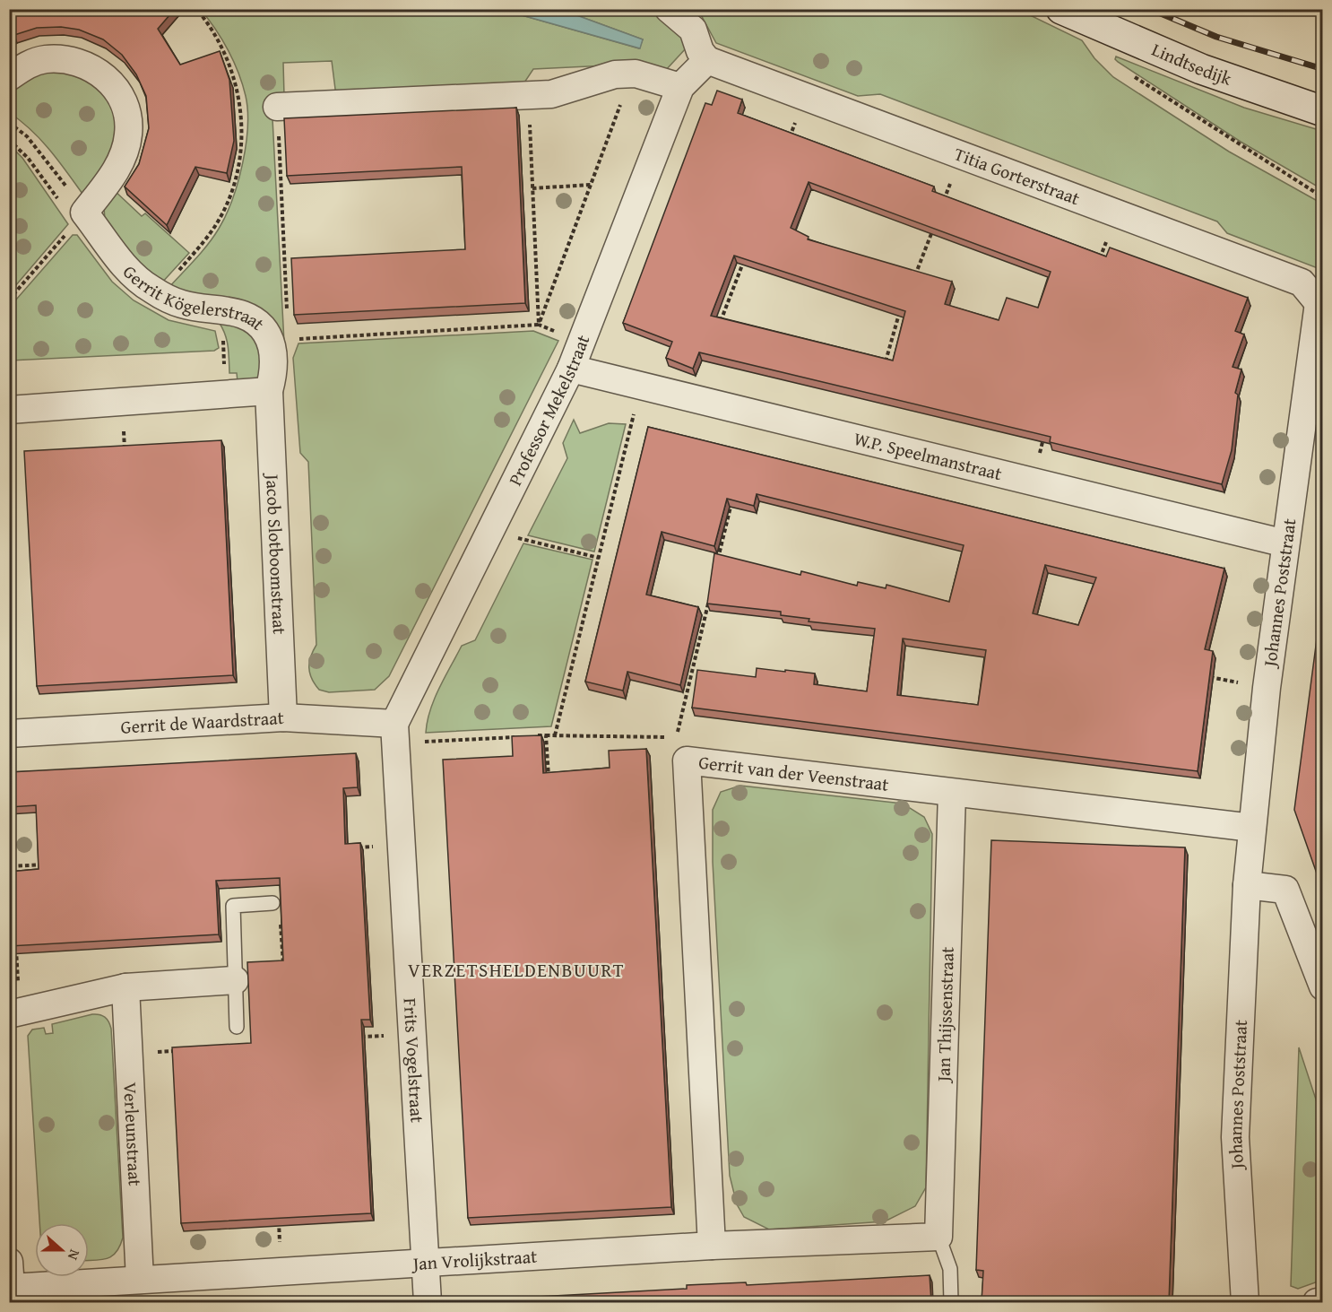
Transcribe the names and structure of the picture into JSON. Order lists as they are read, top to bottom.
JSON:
{
  "streets": {
    "main road": ["Lindtsedijk"],
    "street": [
      "Titia Gorterstraat",
      "Gerrit Kögelerstraat",
      "Professor Mekelstraat",
      "W.P. Speelmanstraat",
      "Jacob Slotboomstraat",
      "Johannes Poststraat",
      "Gerrit de Waardstraat",
      "Gerrit van der Veenstraat",
      "Jan Thijssenstraat",
      "Frits Vogelstraat",
      "Verleunstraat",
      "Jan Vrolijkstraat"
    ]
  },
  "crossings": [
    ["Titia Gorterstraat", "Professor Mekelstraat"],
    ["Titia Gorterstraat", "Johannes Poststraat"],
    ["Gerrit Kögelerstraat", "Jacob Slotboomstraat"],
    ["Professor Mekelstraat", "W.P. Speelmanstraat"],
    ["Professor Mekelstraat", "Gerrit de Waardstraat"],
    ["Professor Mekelstraat", "Frits Vogelstraat"],
    ["W.P. Speelmanstraat", "Johannes Poststraat"],
    ["Jacob Slotboomstraat", "Gerrit de Waardstraat"],
    ["Johannes Poststraat", "Gerrit van der Veenstraat"],
    ["Gerrit de Waardstraat", "Frits Vogelstraat"],
    ["Gerrit van der Veenstraat", "Jan Thijssenstraat"],
    ["Gerrit van der Veenstraat", "Jan Vrolijkstraat"],
    ["Jan Thijssenstraat", "Jan Vrolijkstraat"],
    ["Frits Vogelstraat", "Jan Vrolijkstraat"],
    ["Verleunstraat", "Jan Vrolijkstraat"]
  ],
  "districts": ["VERZETSHELDENBUURT"],
  "north": "right"
}
